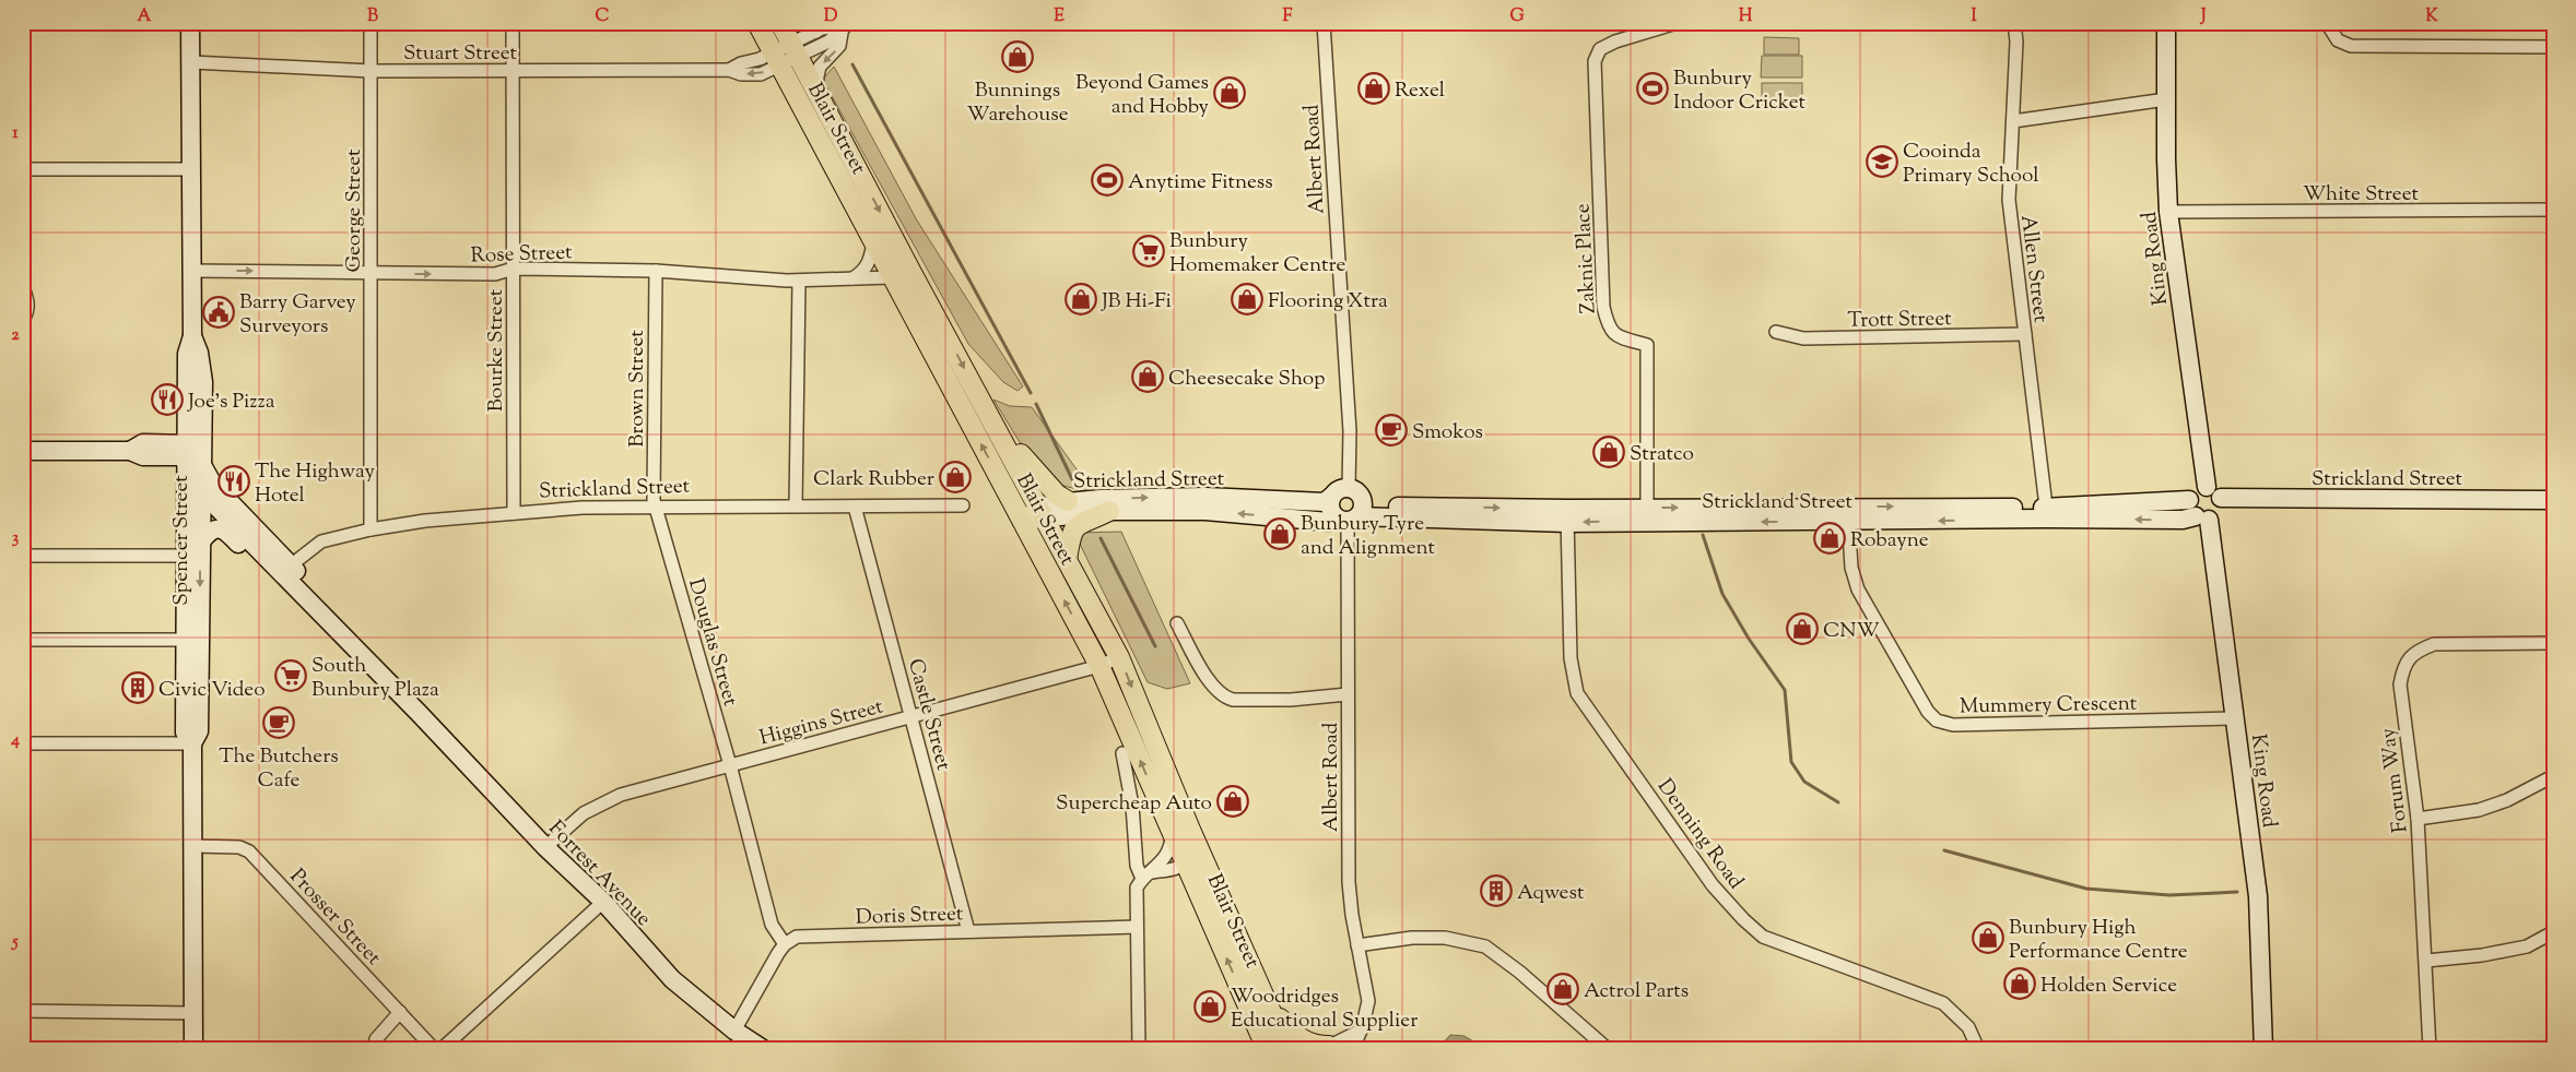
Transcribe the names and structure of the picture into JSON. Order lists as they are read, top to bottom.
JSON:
{
  "streets": {
    "main road": ["Blair Street"],
    "street": [
      "Stuart Street",
      "Albert Road",
      "White Street",
      "George Street",
      "Rose Street",
      "Zaknic Place",
      "King Road",
      "Allen Street",
      "Trott Street",
      "Bourke Street",
      "Brown Street",
      "Strickland Street",
      "Spencer Street",
      "Douglas Street",
      "Mummery Crescent",
      "Castle Street",
      "Higgins Street",
      "Forum Way",
      "Denning Road",
      "Forrest Avenue",
      "Doris Street",
      "Prosser Street"
    ]
  },
  "crossings": [
    ["Stuart Street", "Blair Street"],
    ["Stuart Street", "George Street"],
    ["Stuart Street", "Bourke Street"],
    ["Stuart Street", "Spencer Street"],
    ["Blair Street", "Rose Street"],
    ["Blair Street", "Strickland Street"],
    ["Blair Street", "Higgins Street"],
    ["Albert Road", "Strickland Street"],
    ["White Street", "King Road"],
    ["George Street", "Rose Street"],
    ["George Street", "Strickland Street"],
    ["Rose Street", "Bourke Street"],
    ["Rose Street", "Brown Street"],
    ["Rose Street", "Spencer Street"],
    ["Zaknic Place", "Strickland Street"],
    ["King Road", "Strickland Street"],
    ["King Road", "Mummery Crescent"],
    ["Allen Street", "Trott Street"],
    ["Allen Street", "Strickland Street"],
    ["Bourke Street", "Strickland Street"],
    ["Brown Street", "Strickland Street"],
    ["Brown Street", "Douglas Street"],
    ["Strickland Street", "Douglas Street"],
    ["Strickland Street", "Mummery Crescent"],
    ["Strickland Street", "Castle Street"],
    ["Strickland Street", "Denning Road"],
    ["Strickland Street", "Forrest Avenue"],
    ["Spencer Street", "Forrest Avenue"],
    ["Spencer Street", "Prosser Street"],
    ["Douglas Street", "Higgins Street"],
    ["Douglas Street", "Doris Street"],
    ["Castle Street", "Higgins Street"],
    ["Castle Street", "Doris Street"],
    ["Higgins Street", "Forrest Avenue"]
  ],
  "one_way": ["Rose Street"],
  "places": {
    "shop": [
      "Bunnings Warehouse",
      "Rexel",
      "Beyond Games and Hobby",
      "JB Hi-Fi",
      "Flooring Xtra",
      "Cheesecake Shop",
      "Stratco",
      "Clark Rubber",
      "Bunbury Tyre and Alignment",
      "Robayne",
      "CNW",
      "Supercheap Auto",
      "Bunbury High Performance Centre",
      "Holden Service",
      "Actrol Parts",
      "Woodridges Educational Supplier"
    ],
    "sports": ["Bunbury Indoor Cricket", "Anytime Fitness"],
    "school or university": ["Cooinda Primary School"],
    "supermarket": ["Bunbury Homemaker Centre", "South Bunbury Plaza"],
    "public building": ["Barry Garvey Surveyors"],
    "restaurant": ["Joe's Pizza", "The Highway Hotel"],
    "cafe": ["Smokos", "The Butchers Cafe"],
    "building": ["Civic Video", "Aqwest"]
  },
  "grid": {
    "columns": [
      "A",
      "B",
      "C",
      "D",
      "E",
      "F",
      "G",
      "H",
      "I",
      "J",
      "K"
    ],
    "rows": [
      "1",
      "2",
      "3",
      "4",
      "5"
    ]
  }
}
